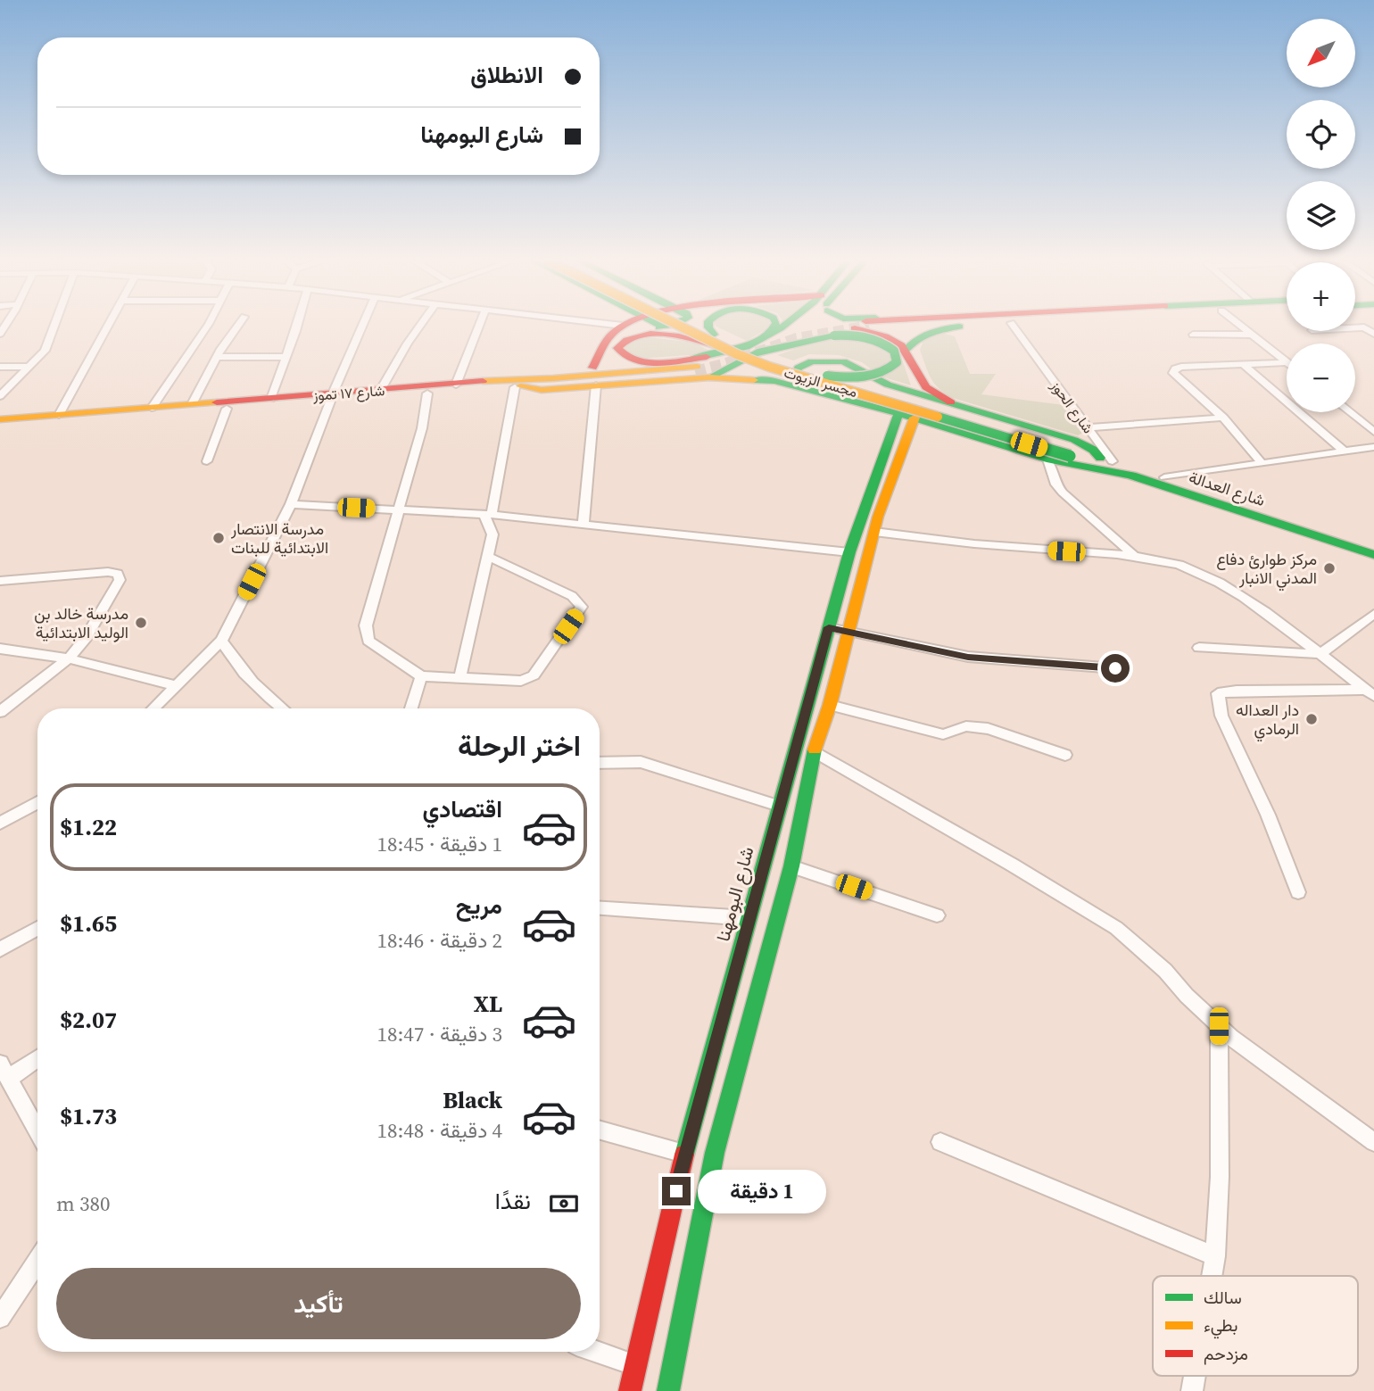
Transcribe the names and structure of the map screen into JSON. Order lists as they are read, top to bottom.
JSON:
{
  "streets": {
    "main road": [
      "مجسر الزيوت",
      "شارع ١٧ تموز",
      "شارع العدالة",
      "شارع البومهنا"
    ],
    "street": ["شارع الحوز"]
  },
  "crossings": [
    ["مجسر الزيوت", "شارع العدالة"],
    ["شارع الحوز", "شارع العدالة"]
  ],
  "places": [
    "مدرسة الانتصار الابتدائية للبنات",
    "مركز طوارئ دفاع المدني الانبار",
    "مدرسة خالد بن الوليد الابتدائية",
    "دار العداله الرمادي"
  ],
  "legend": ["سالك", "بطيء", "مزدحم"],
  "north": "bottom left",
  "page": {
    "map_buttons": ["+", "−"],
    "banner": ["الانطلاق", "شارع البومهنا"],
    "heading": "اختر الرحلة",
    "list": [
      {
        "name": "اقتصادي",
        "note": "1 دقيقة · 18:45",
        "value": "$1.22"
      },
      {
        "name": "مريح",
        "note": "2 دقيقة · 18:46",
        "value": "$1.65"
      },
      {
        "name": "XL",
        "note": "3 دقيقة · 18:47",
        "value": "$2.07"
      },
      {
        "name": "Black",
        "note": "4 دقيقة · 18:48",
        "value": "$1.73"
      }
    ],
    "pay": ["نقدًا", "380 m"],
    "bubble": "1 دقيقة",
    "buttons": "تأكيد"
  }
}
